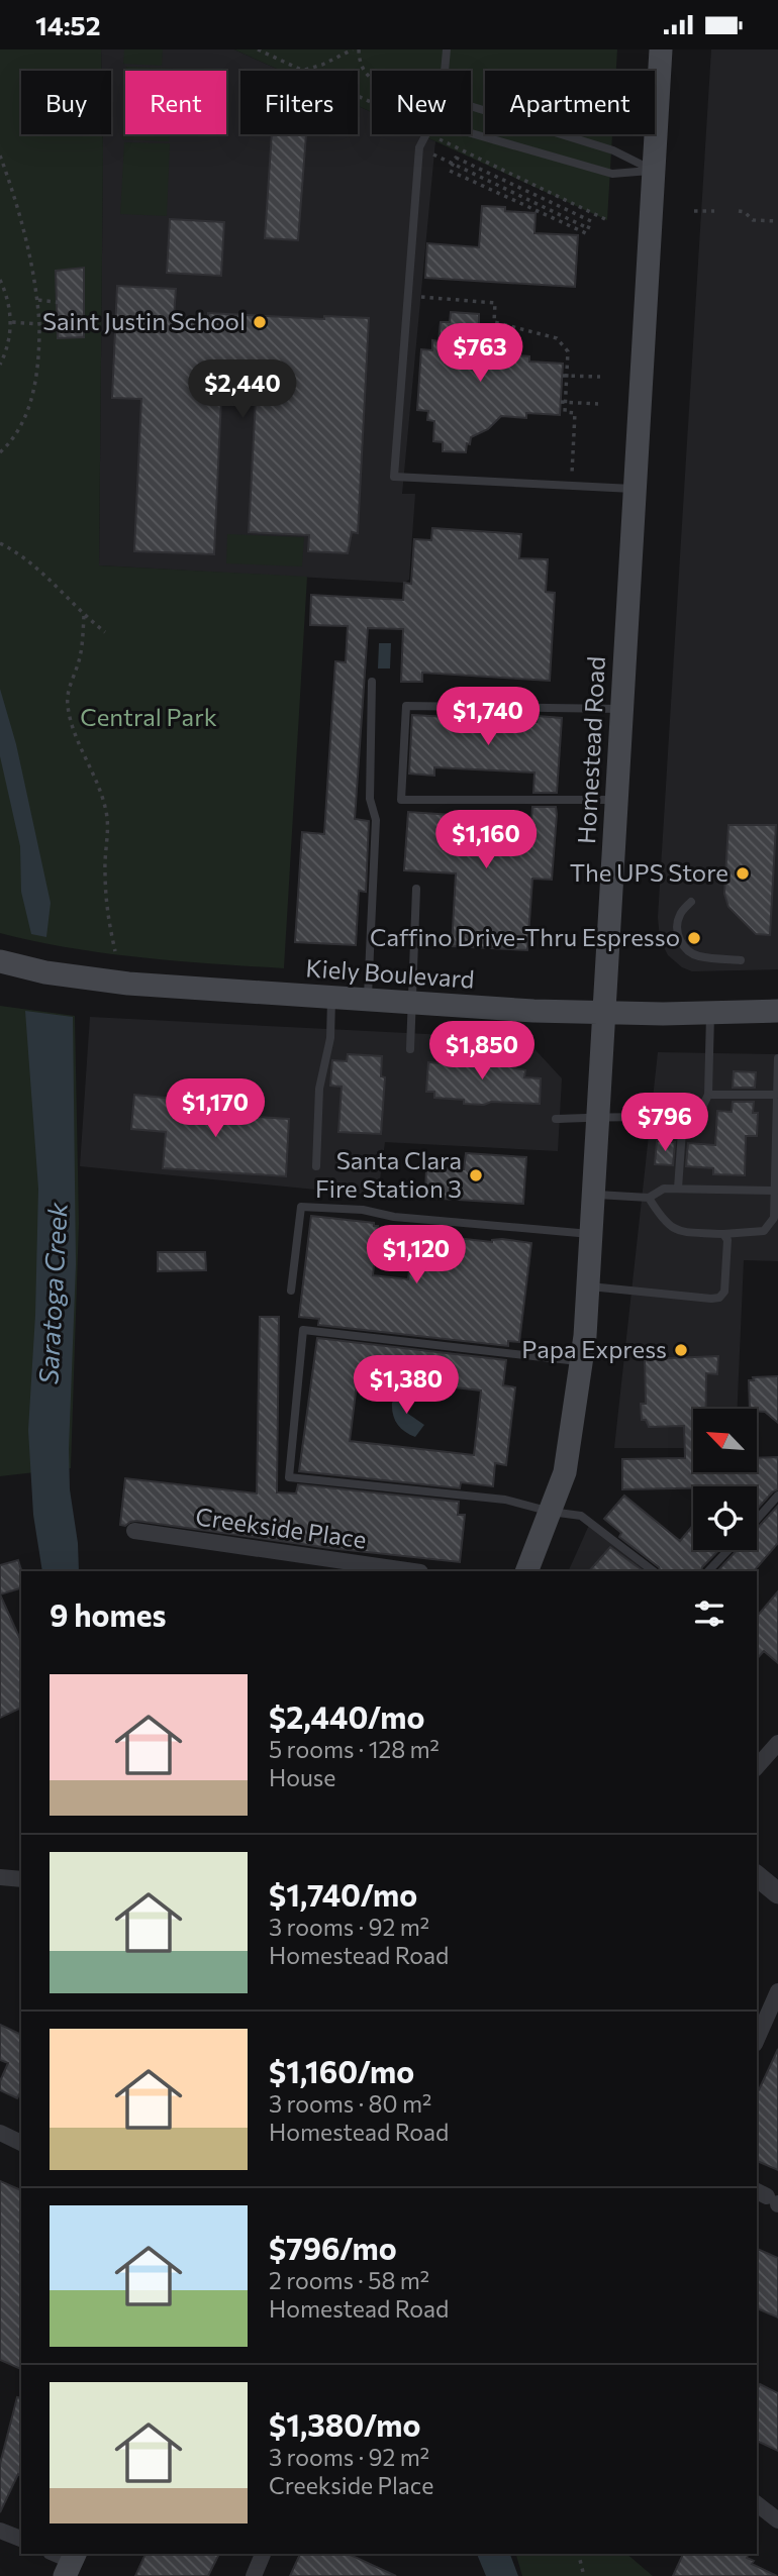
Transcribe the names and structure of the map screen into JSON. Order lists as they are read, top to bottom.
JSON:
{
  "streets": {
    "main road": ["Homestead Road", "Kiely Boulevard"],
    "street": ["Creekside Place"]
  },
  "crossings": [
    ["Homestead Road", "Kiely Boulevard"]
  ],
  "water": ["Saratoga Creek"],
  "parks": ["Central Park"],
  "places": [
    "Saint Justin School",
    "The UPS Store",
    "Caffino Drive-Thru Espresso",
    "Santa Clara Fire Station 3",
    "Papa Express"
  ],
  "north": "top left",
  "page": {
    "status": "14:52",
    "chip": [
      "Buy",
      "Rent",
      "Filters",
      "New",
      "Apartment"
    ],
    "price": [
      "$763",
      "$2,440",
      "$1,740",
      "$1,160",
      "$1,850",
      "$1,170",
      "$796",
      "$1,120",
      "$1,380"
    ],
    "heading": "9 homes",
    "list": [
      {
        "name": "$2,440/mo",
        "note": "5 rooms · 128 m² · House"
      },
      {
        "name": "$1,740/mo",
        "note": "3 rooms · 92 m² · Homestead Road"
      },
      {
        "name": "$1,160/mo",
        "note": "3 rooms · 80 m² · Homestead Road"
      },
      {
        "name": "$796/mo",
        "note": "2 rooms · 58 m² · Homestead Road"
      },
      {
        "name": "$1,380/mo",
        "note": "3 rooms · 92 m² · Creekside Place"
      }
    ]
  }
}
